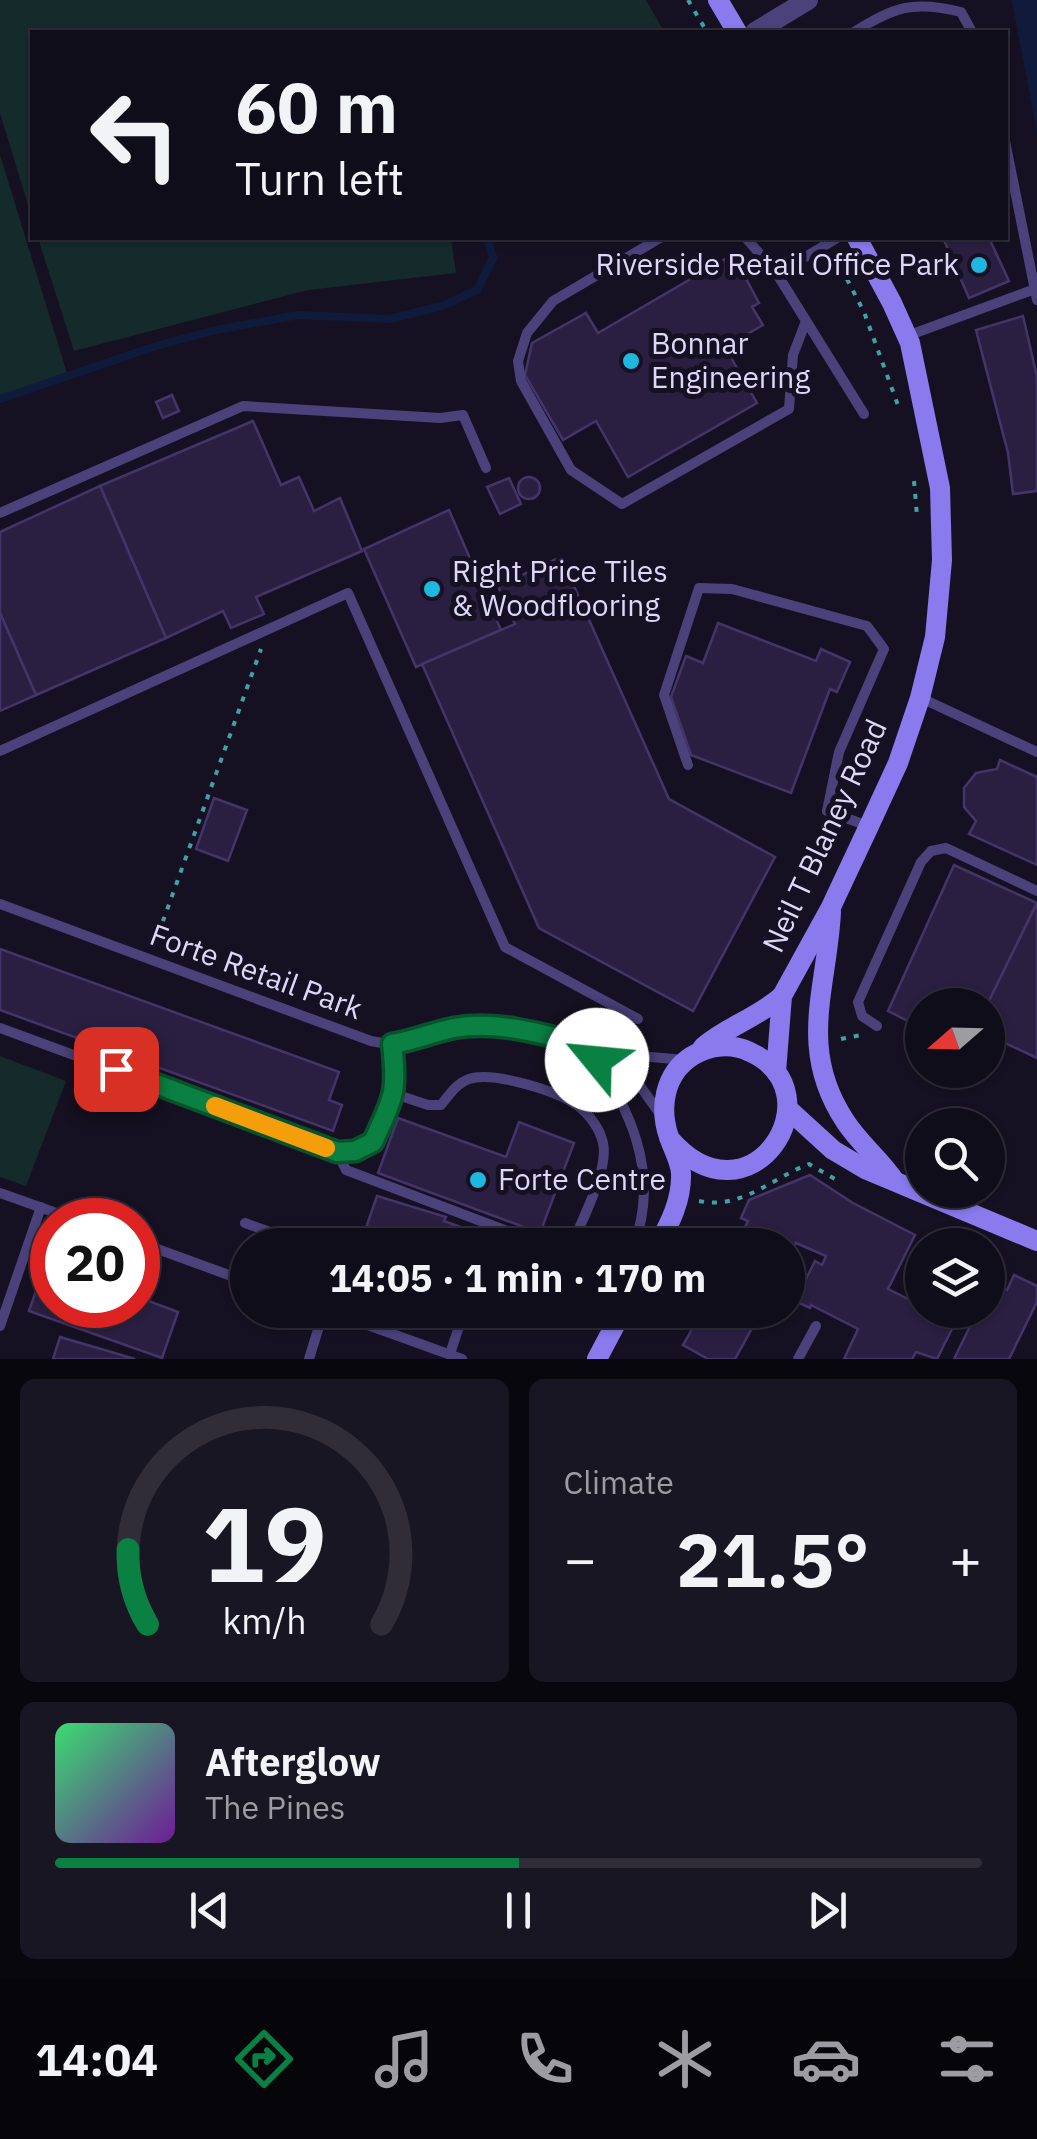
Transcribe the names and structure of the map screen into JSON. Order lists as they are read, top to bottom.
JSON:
{
  "streets": {
    "main road": ["Neil T Blaney Road"],
    "lane": ["Forte Retail Park"]
  },
  "crossings": [
    ["Neil T Blaney Road", "Forte Retail Park"]
  ],
  "places": [
    "Riverside Retail Office Park",
    "Bonnar Engineering",
    "Right Price Tiles & Woodflooring",
    "Forte Centre"
  ],
  "north": "left",
  "page": {
    "turn": ["60 m", "Turn left"],
    "limit": "20",
    "trip": "14:05 · 1 min · 170 m",
    "tile": "Climate",
    "heat": ["−", "21.5°", "+"],
    "song": ["Afterglow", "The Pines"],
    "tabs": "14:04",
    "gauge": ["19", "km/h"]
  }
}
